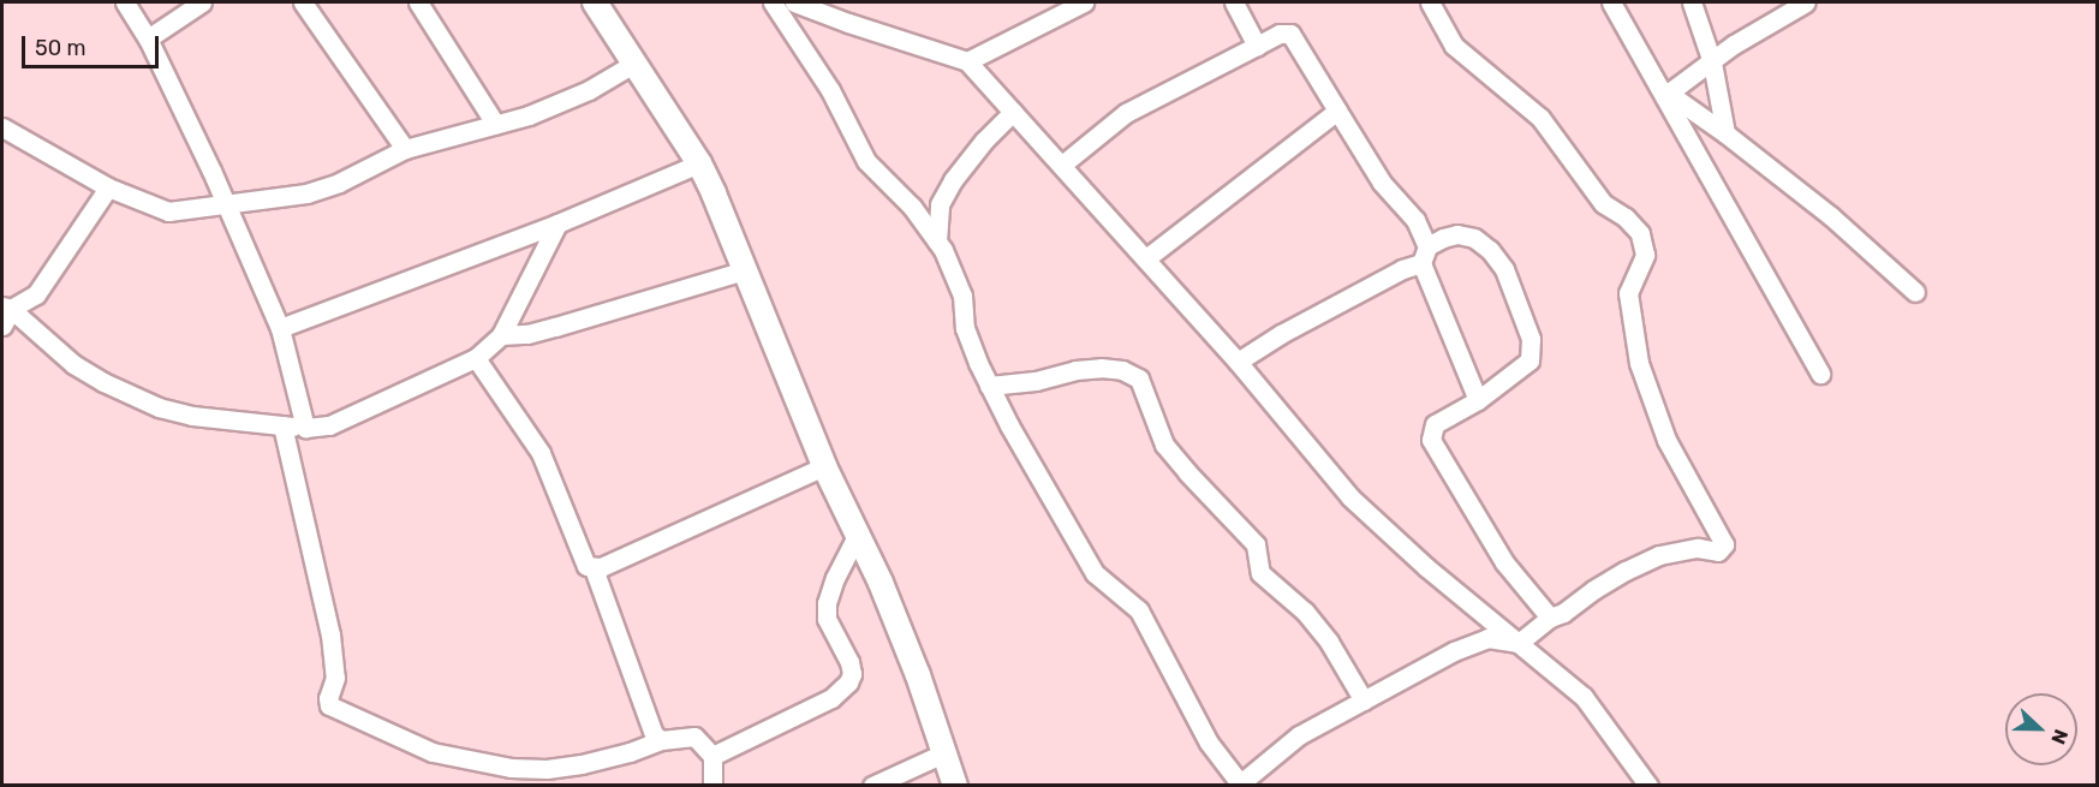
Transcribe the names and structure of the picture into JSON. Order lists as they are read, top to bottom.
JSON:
{
  "scale_bar": "50 m",
  "north": "right"
}
